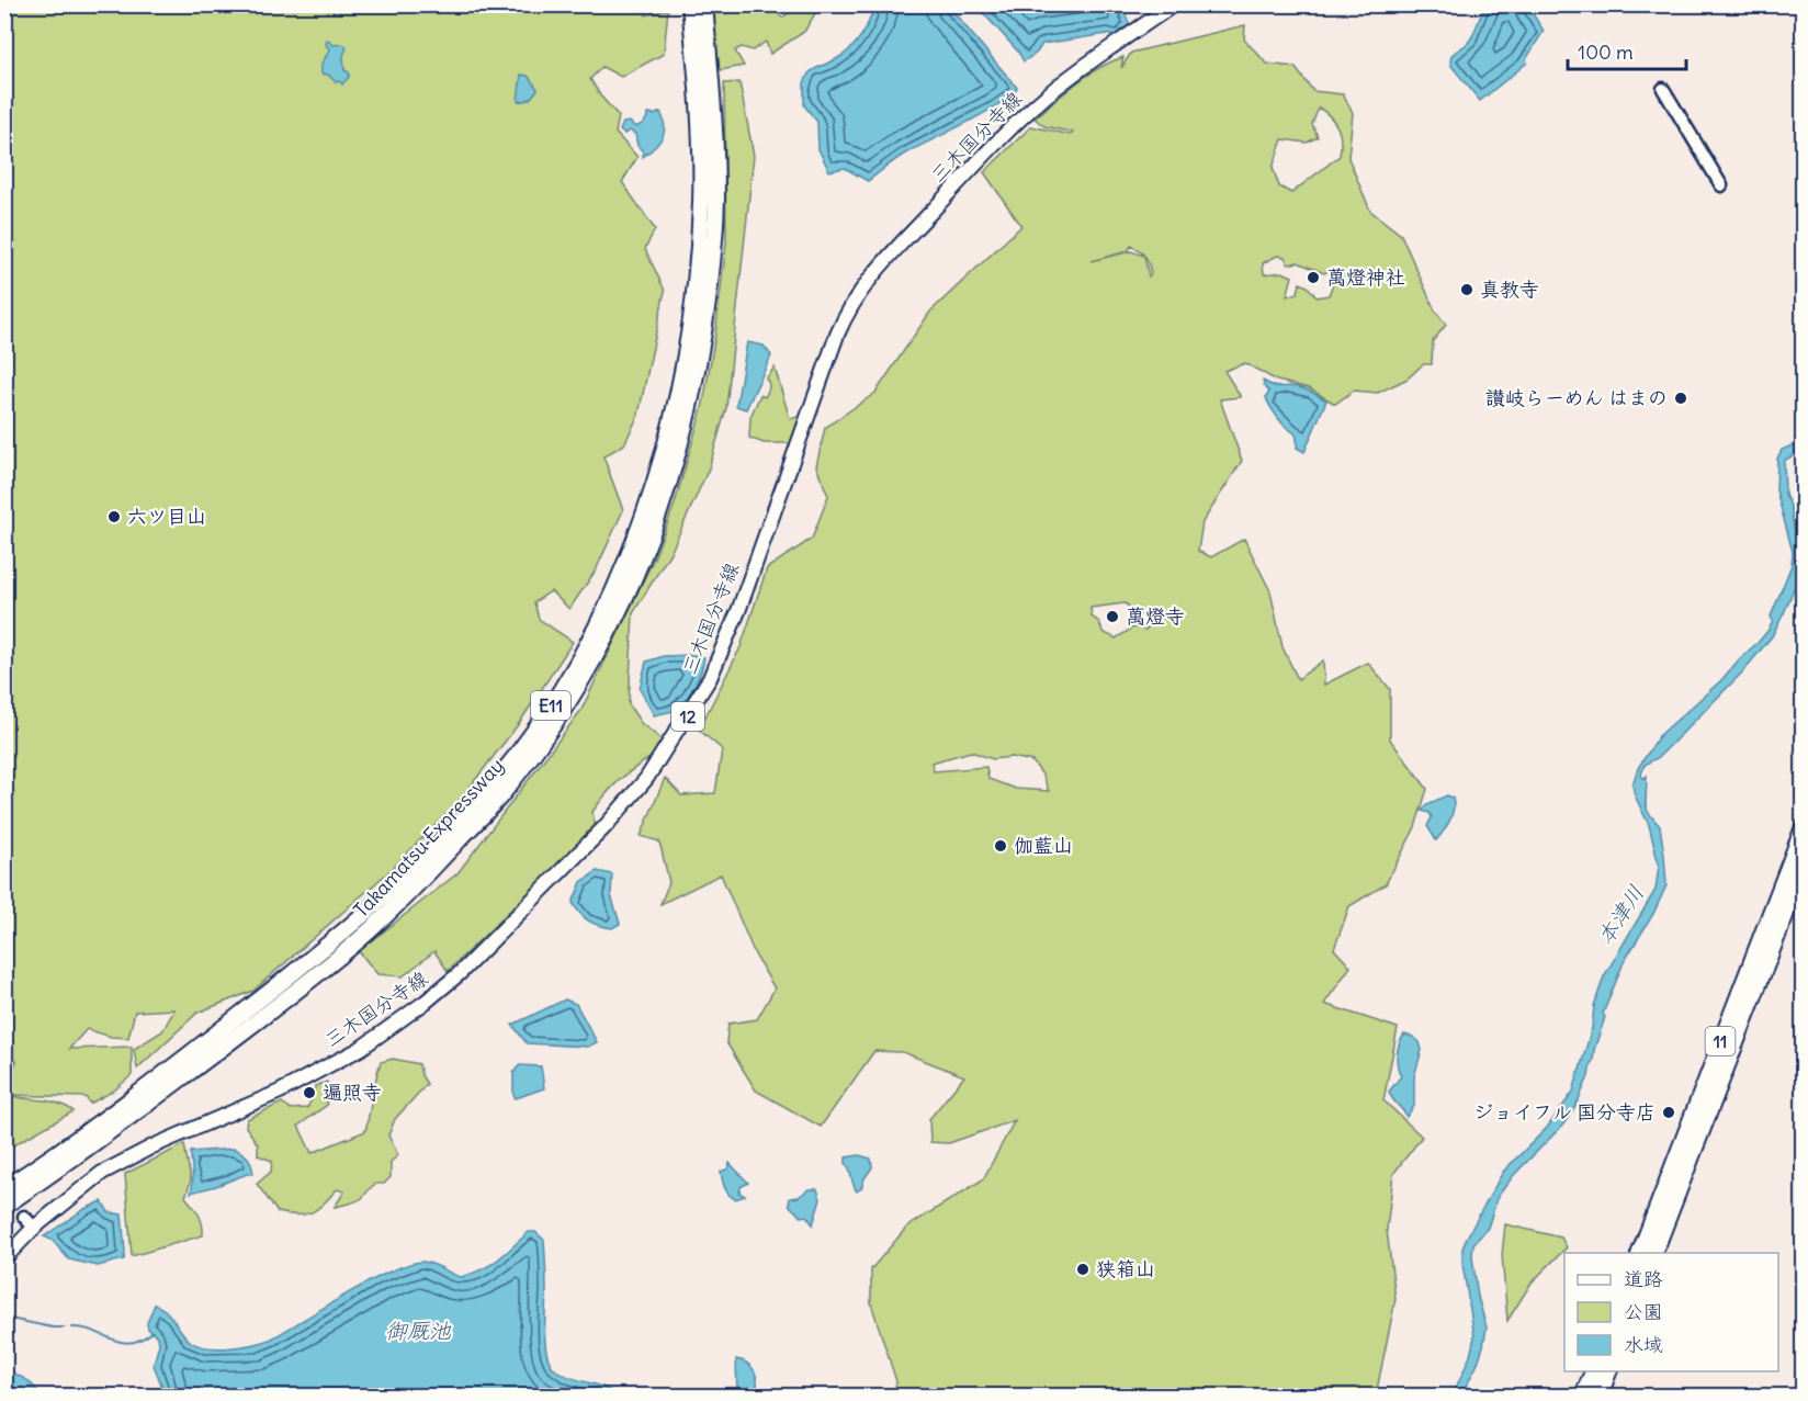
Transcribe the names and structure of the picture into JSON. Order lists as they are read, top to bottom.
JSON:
{
  "streets": {
    "highway": ["E11", "Takamatsu Expressway", "11"],
    "main road": ["三木国分寺線", "12"]
  },
  "water": ["本津川", "御厩池"],
  "places": [
    "萬燈神社",
    "真教寺",
    "讃岐らーめん はまの",
    "六ツ目山",
    "萬燈寺",
    "伽藍山",
    "遍照寺",
    "ジョイフル 国分寺店",
    "狭箱山"
  ],
  "legend": ["道路", "公園", "水域"],
  "scale_bar": "100 m"
}
